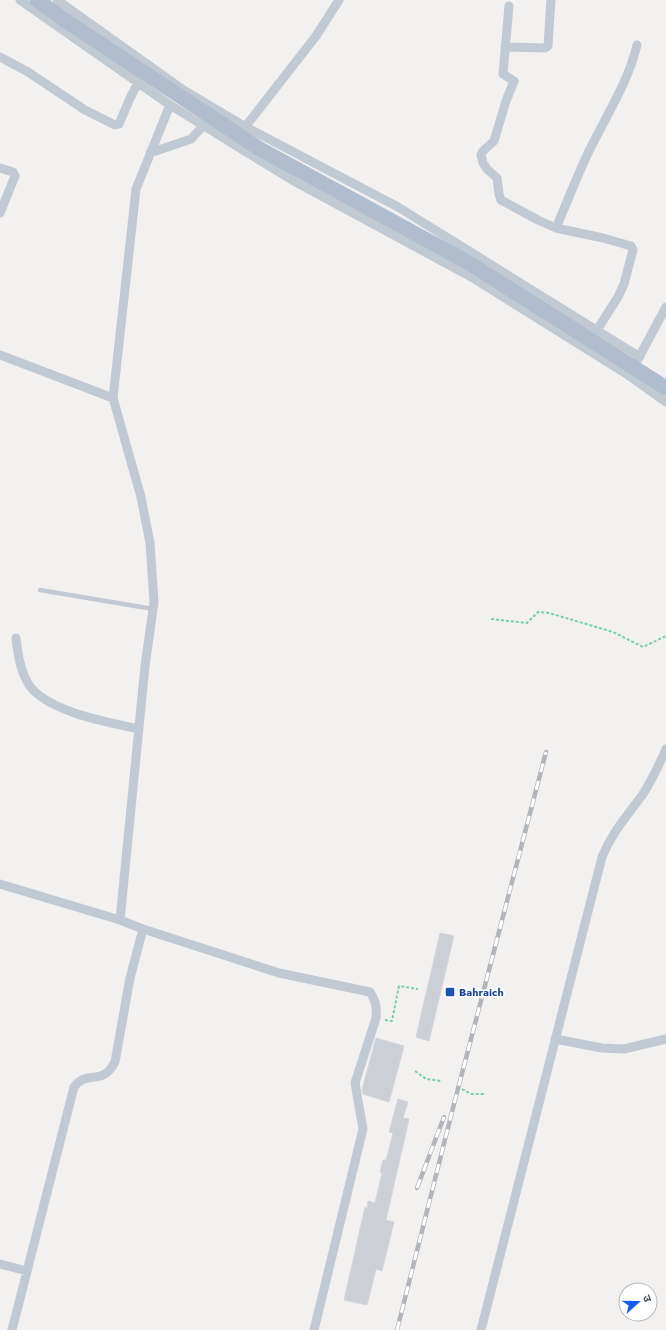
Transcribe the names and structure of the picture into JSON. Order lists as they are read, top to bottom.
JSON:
{
  "places": {
    "transit": ["Bahraich"]
  },
  "north": "right"
}
